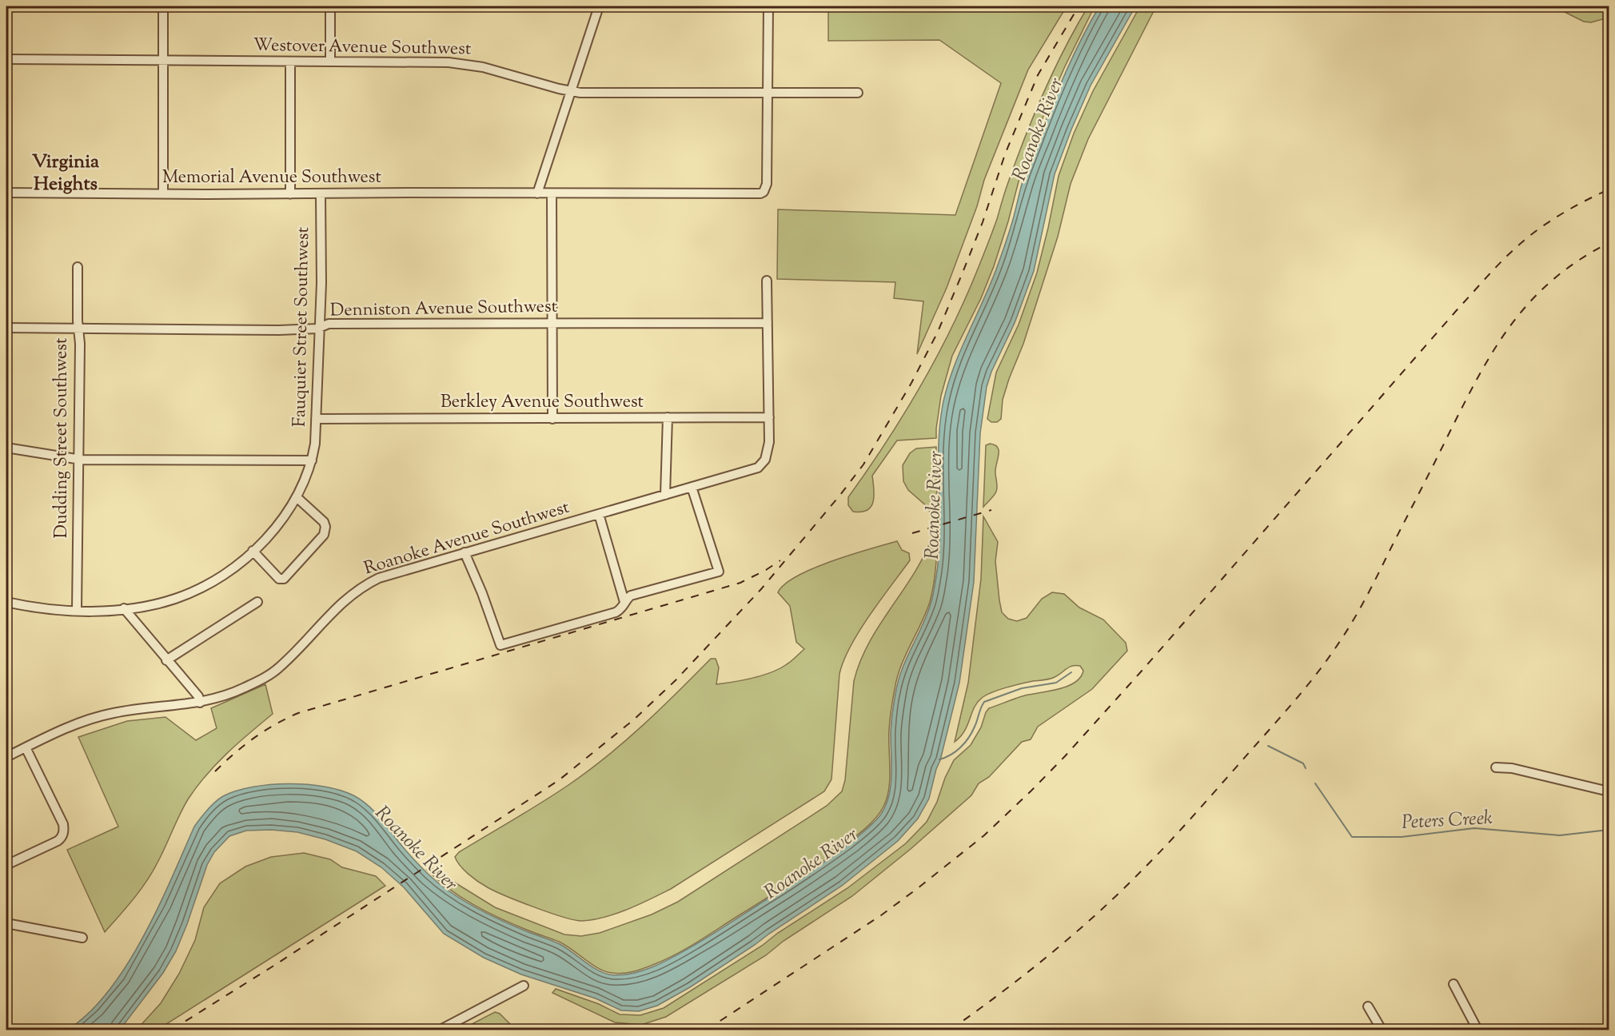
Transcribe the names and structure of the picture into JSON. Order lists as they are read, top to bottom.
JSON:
{
  "streets": {
    "street": [
      "Westover Avenue Southwest",
      "Memorial Avenue Southwest",
      "Denniston Avenue Southwest",
      "Fauquier Street Southwest",
      "Berkley Avenue Southwest",
      "Dudding Street Southwest",
      "Roanoke Avenue Southwest"
    ]
  },
  "crossings": [
    ["Memorial Avenue Southwest", "Fauquier Street Southwest"],
    ["Denniston Avenue Southwest", "Fauquier Street Southwest"],
    ["Denniston Avenue Southwest", "Dudding Street Southwest"],
    ["Denniston Avenue Southwest", "Roanoke Avenue Southwest"],
    ["Fauquier Street Southwest", "Berkley Avenue Southwest"],
    ["Fauquier Street Southwest", "Dudding Street Southwest"],
    ["Berkley Avenue Southwest", "Roanoke Avenue Southwest"]
  ],
  "districts": ["Virginia Heights"],
  "water": ["Roanoke River", "Peters Creek"]
}
